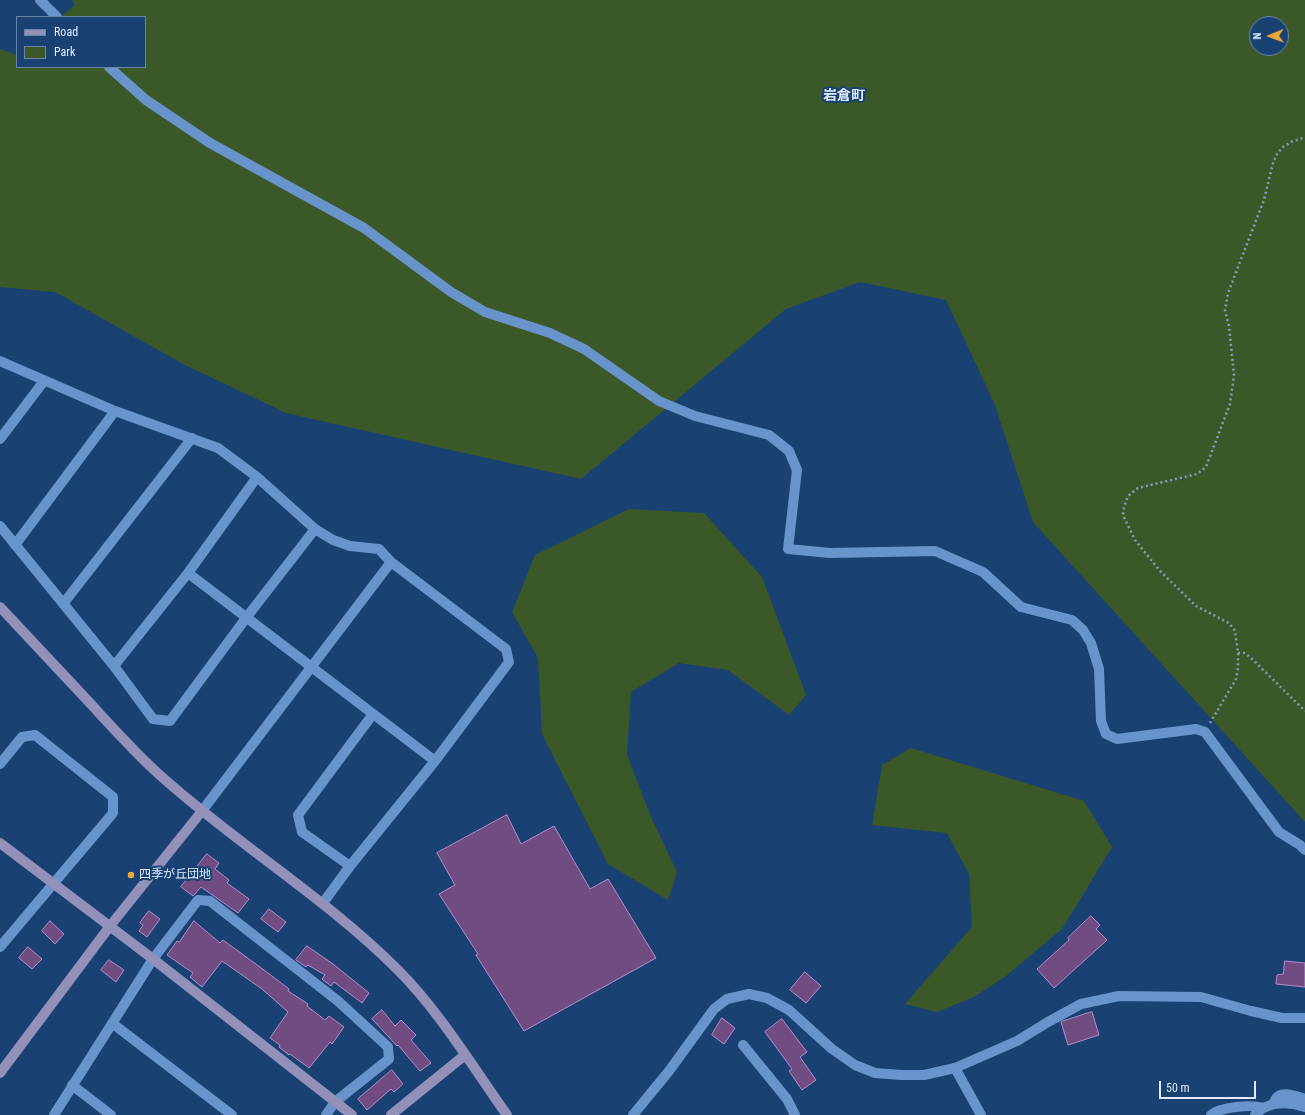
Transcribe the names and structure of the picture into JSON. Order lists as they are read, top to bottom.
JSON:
{
  "districts": ["岩倉町"],
  "places": ["四季が丘団地"],
  "legend": ["Road", "Park"],
  "scale_bar": "50 m",
  "north": "left"
}
